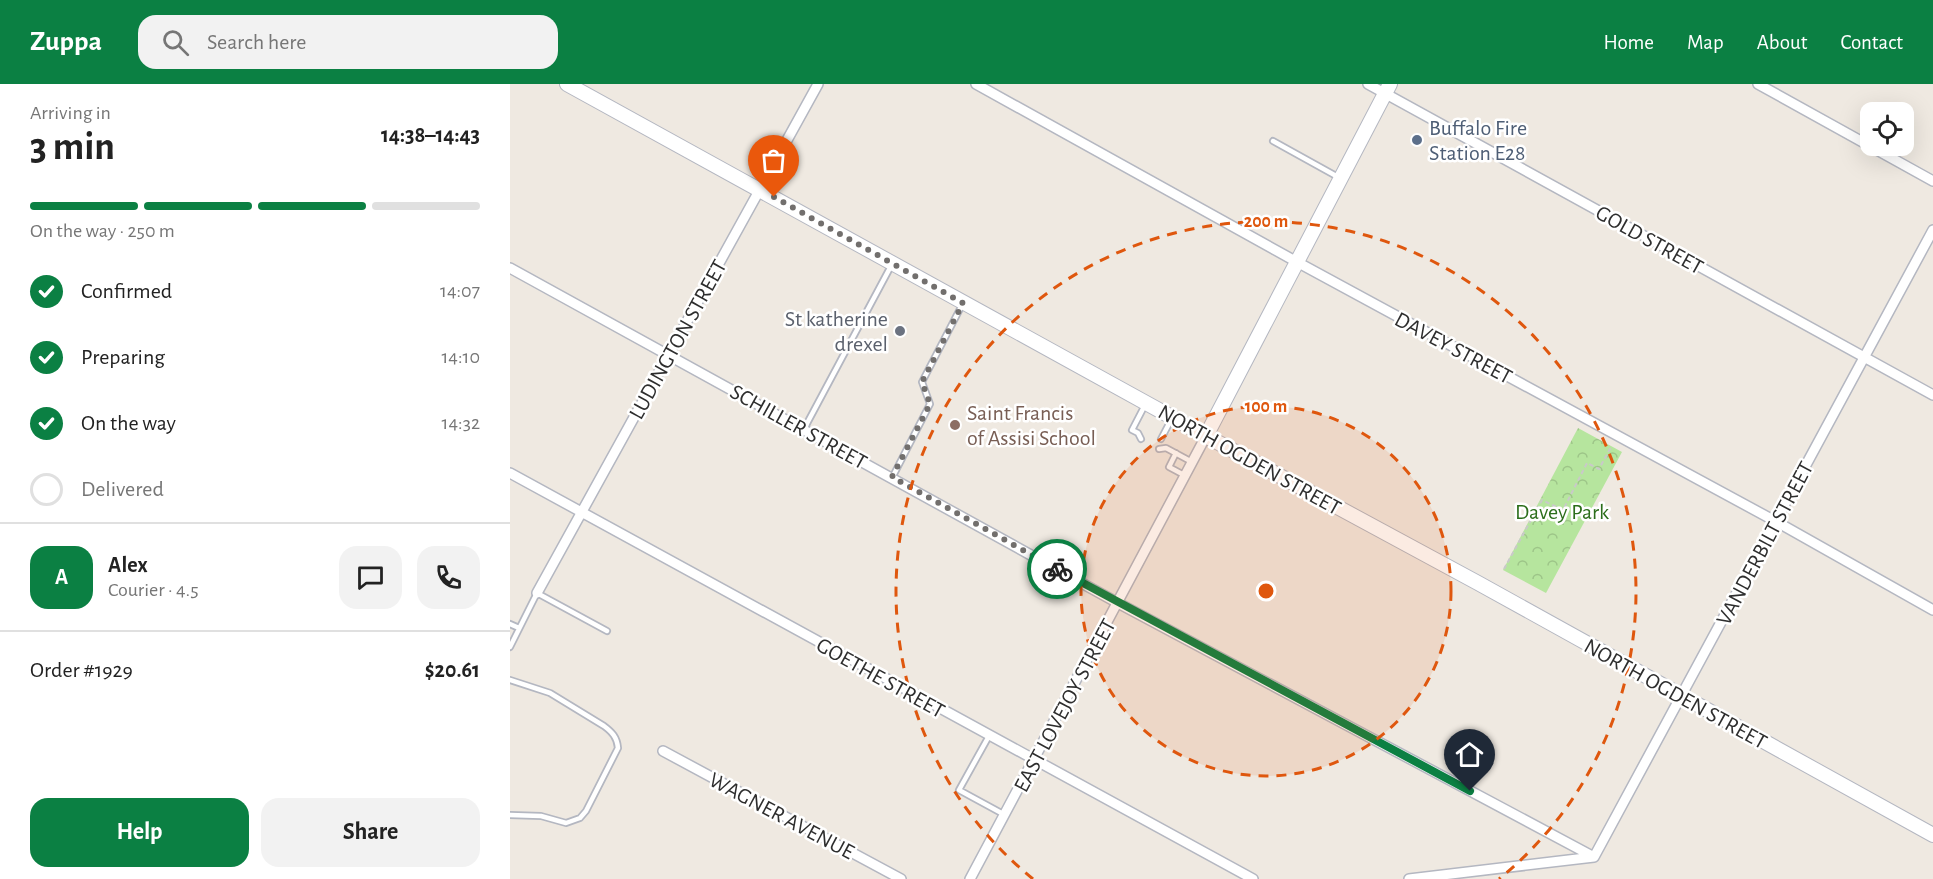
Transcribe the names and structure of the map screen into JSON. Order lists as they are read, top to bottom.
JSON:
{
  "streets": {
    "street": [
      "GOLD STREET",
      "LUDINGTON STREET",
      "DAVEY STREET",
      "SCHILLER STREET",
      "NORTH OGDEN STREET",
      "VANDERBILT STREET",
      "GOETHE STREET",
      "EAST LOVEJOY STREET",
      "WAGNER AVENUE"
    ]
  },
  "crossings": [
    ["GOLD STREET", "VANDERBILT STREET"],
    ["GOLD STREET", "EAST LOVEJOY STREET"],
    ["LUDINGTON STREET", "SCHILLER STREET"],
    ["LUDINGTON STREET", "NORTH OGDEN STREET"],
    ["LUDINGTON STREET", "GOETHE STREET"],
    ["DAVEY STREET", "VANDERBILT STREET"],
    ["DAVEY STREET", "EAST LOVEJOY STREET"],
    ["SCHILLER STREET", "VANDERBILT STREET"],
    ["SCHILLER STREET", "EAST LOVEJOY STREET"],
    ["NORTH OGDEN STREET", "VANDERBILT STREET"],
    ["NORTH OGDEN STREET", "EAST LOVEJOY STREET"],
    ["GOETHE STREET", "EAST LOVEJOY STREET"]
  ],
  "parks": ["Davey Park"],
  "places": ["Buffalo Fire Station E28", "St katherine drexel", "Saint Francis of Assisi School"],
  "page": {
    "header": "Zuppa",
    "search": "Search here",
    "nav": [
      "Home",
      "Map",
      "About",
      "Contact"
    ],
    "heading": ["3 min", "Arriving in", "14:38–14:43"],
    "panel": [
      "Alex",
      "Courier · 4.5",
      "Order #1929",
      "$20.61"
    ],
    "bar": "On the way · 250 m",
    "list": [
      ["Confirmed", "14:07"],
      ["Preparing", "14:10"],
      ["On the way", "14:32"],
      "Delivered"
    ],
    "round": "A",
    "buttons": ["Help", "Share"]
  },
  "rings": ["200 m", "100 m"]
}
